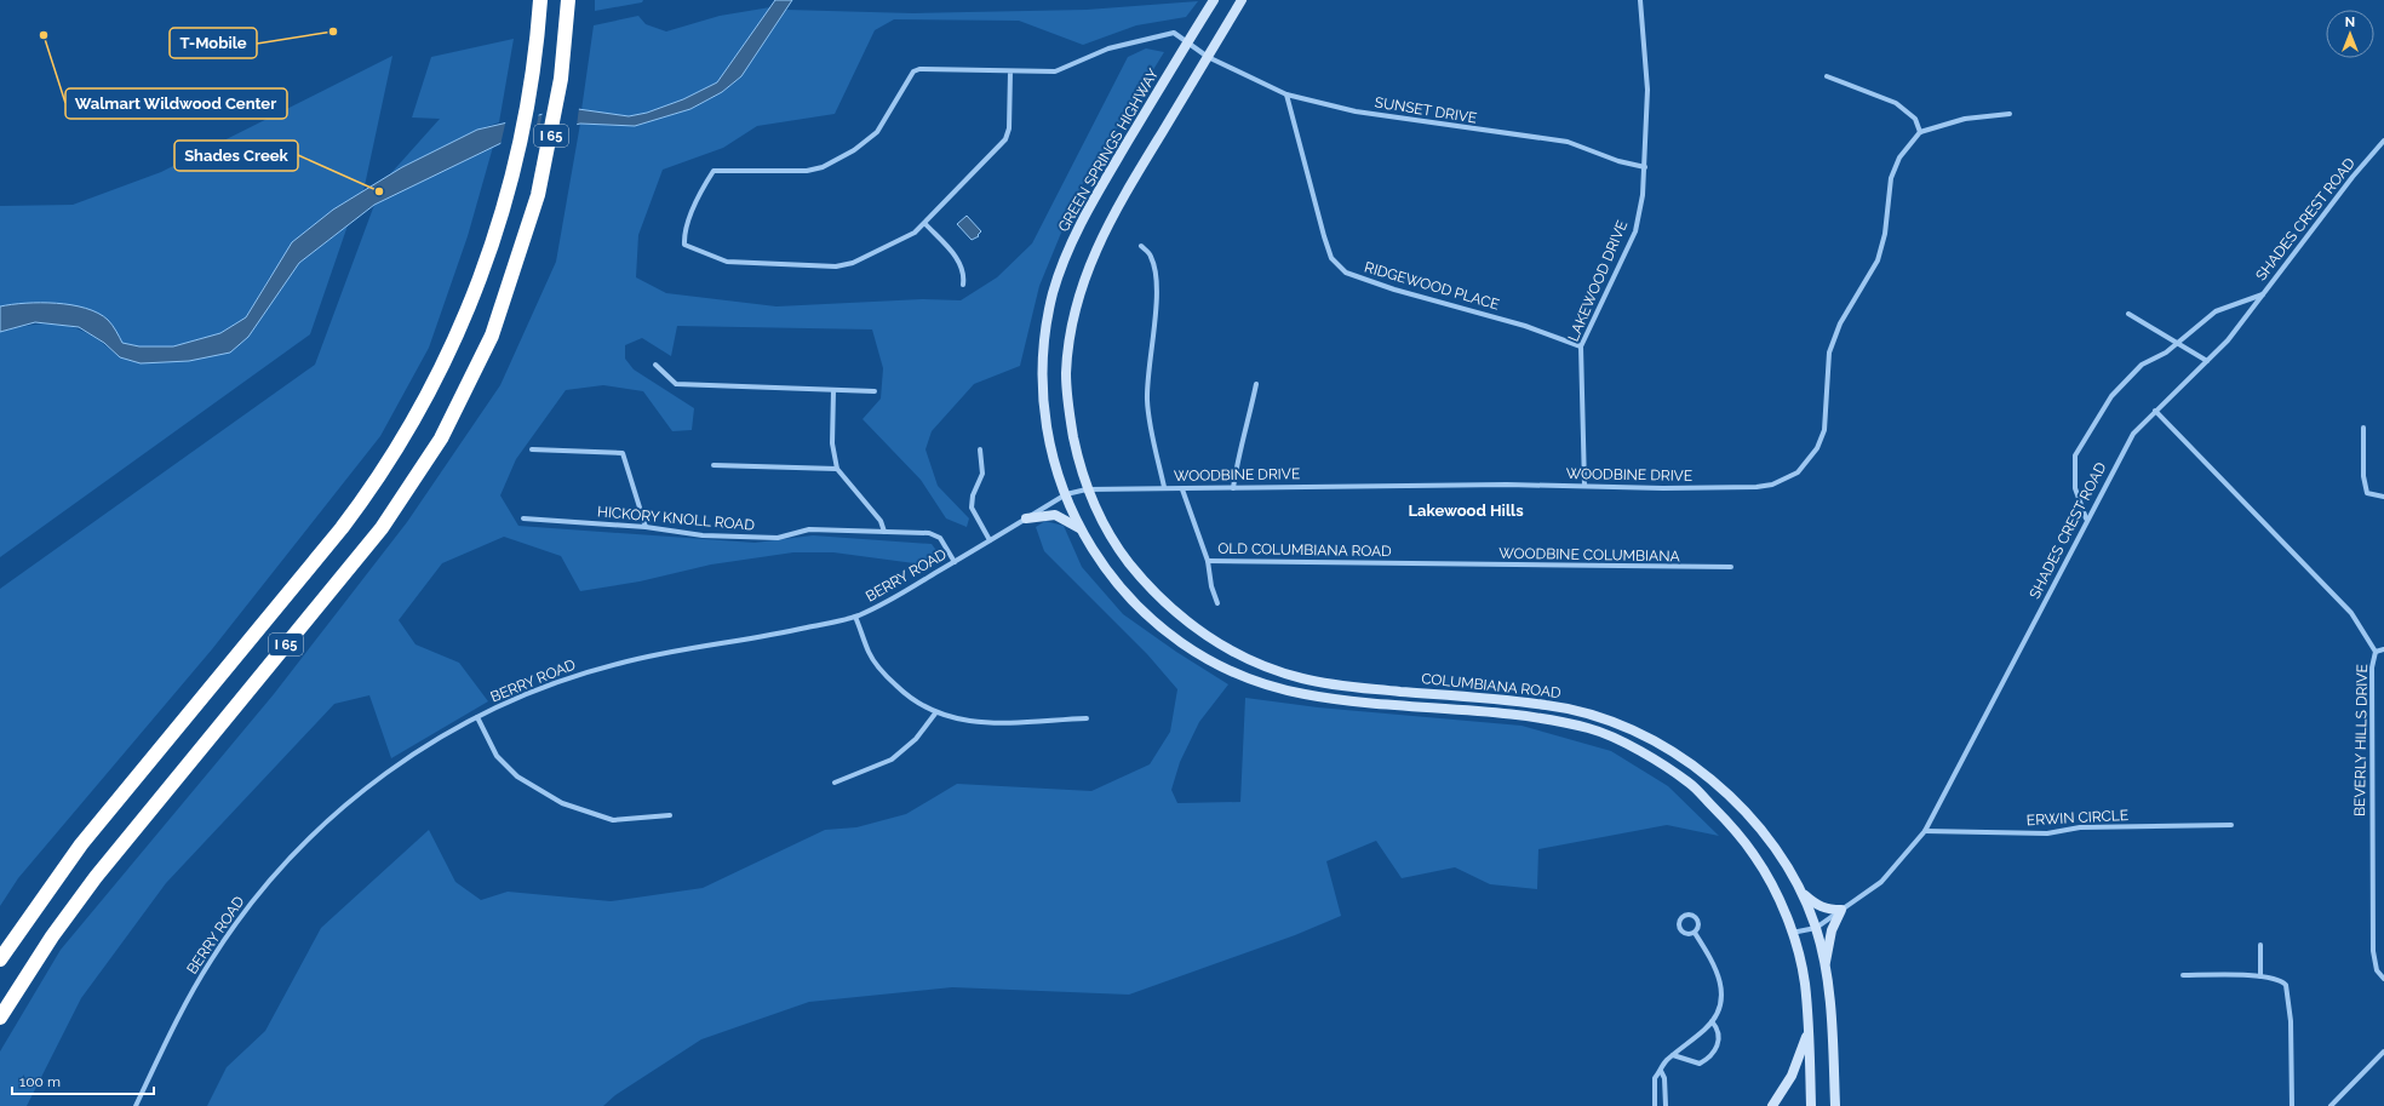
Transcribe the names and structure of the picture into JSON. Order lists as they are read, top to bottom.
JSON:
{
  "streets": {
    "highway": ["I 65"],
    "main road": ["GREEN SPRINGS HIGHWAY", "COLUMBIANA ROAD"],
    "street": [
      "SUNSET DRIVE",
      "SHADES CREST ROAD",
      "LAKEWOOD DRIVE",
      "RIDGEWOOD PLACE",
      "WOODBINE DRIVE",
      "HICKORY KNOLL ROAD",
      "OLD COLUMBIANA ROAD",
      "WOODBINE COLUMBIANA",
      "BERRY ROAD",
      "BEVERLY HILLS DRIVE",
      "ERWIN CIRCLE"
    ]
  },
  "crossings": [
    ["SUNSET DRIVE", "GREEN SPRINGS HIGHWAY"],
    ["SUNSET DRIVE", "LAKEWOOD DRIVE"],
    ["SUNSET DRIVE", "RIDGEWOOD PLACE"],
    ["GREEN SPRINGS HIGHWAY", "BERRY ROAD"],
    ["GREEN SPRINGS HIGHWAY", "COLUMBIANA ROAD"],
    ["SHADES CREST ROAD", "COLUMBIANA ROAD"],
    ["SHADES CREST ROAD", "BEVERLY HILLS DRIVE"],
    ["SHADES CREST ROAD", "ERWIN CIRCLE"],
    ["LAKEWOOD DRIVE", "RIDGEWOOD PLACE"],
    ["LAKEWOOD DRIVE", "WOODBINE DRIVE"],
    ["WOODBINE DRIVE", "OLD COLUMBIANA ROAD"],
    ["WOODBINE DRIVE", "BERRY ROAD"],
    ["WOODBINE DRIVE", "COLUMBIANA ROAD"],
    ["HICKORY KNOLL ROAD", "BERRY ROAD"],
    ["OLD COLUMBIANA ROAD", "WOODBINE COLUMBIANA"],
    ["BERRY ROAD", "COLUMBIANA ROAD"]
  ],
  "districts": ["Lakewood Hills"],
  "places": ["T-Mobile", "Walmart Wildwood Center", "Shades Creek"],
  "scale_bar": "100 m",
  "north": "top"
}
